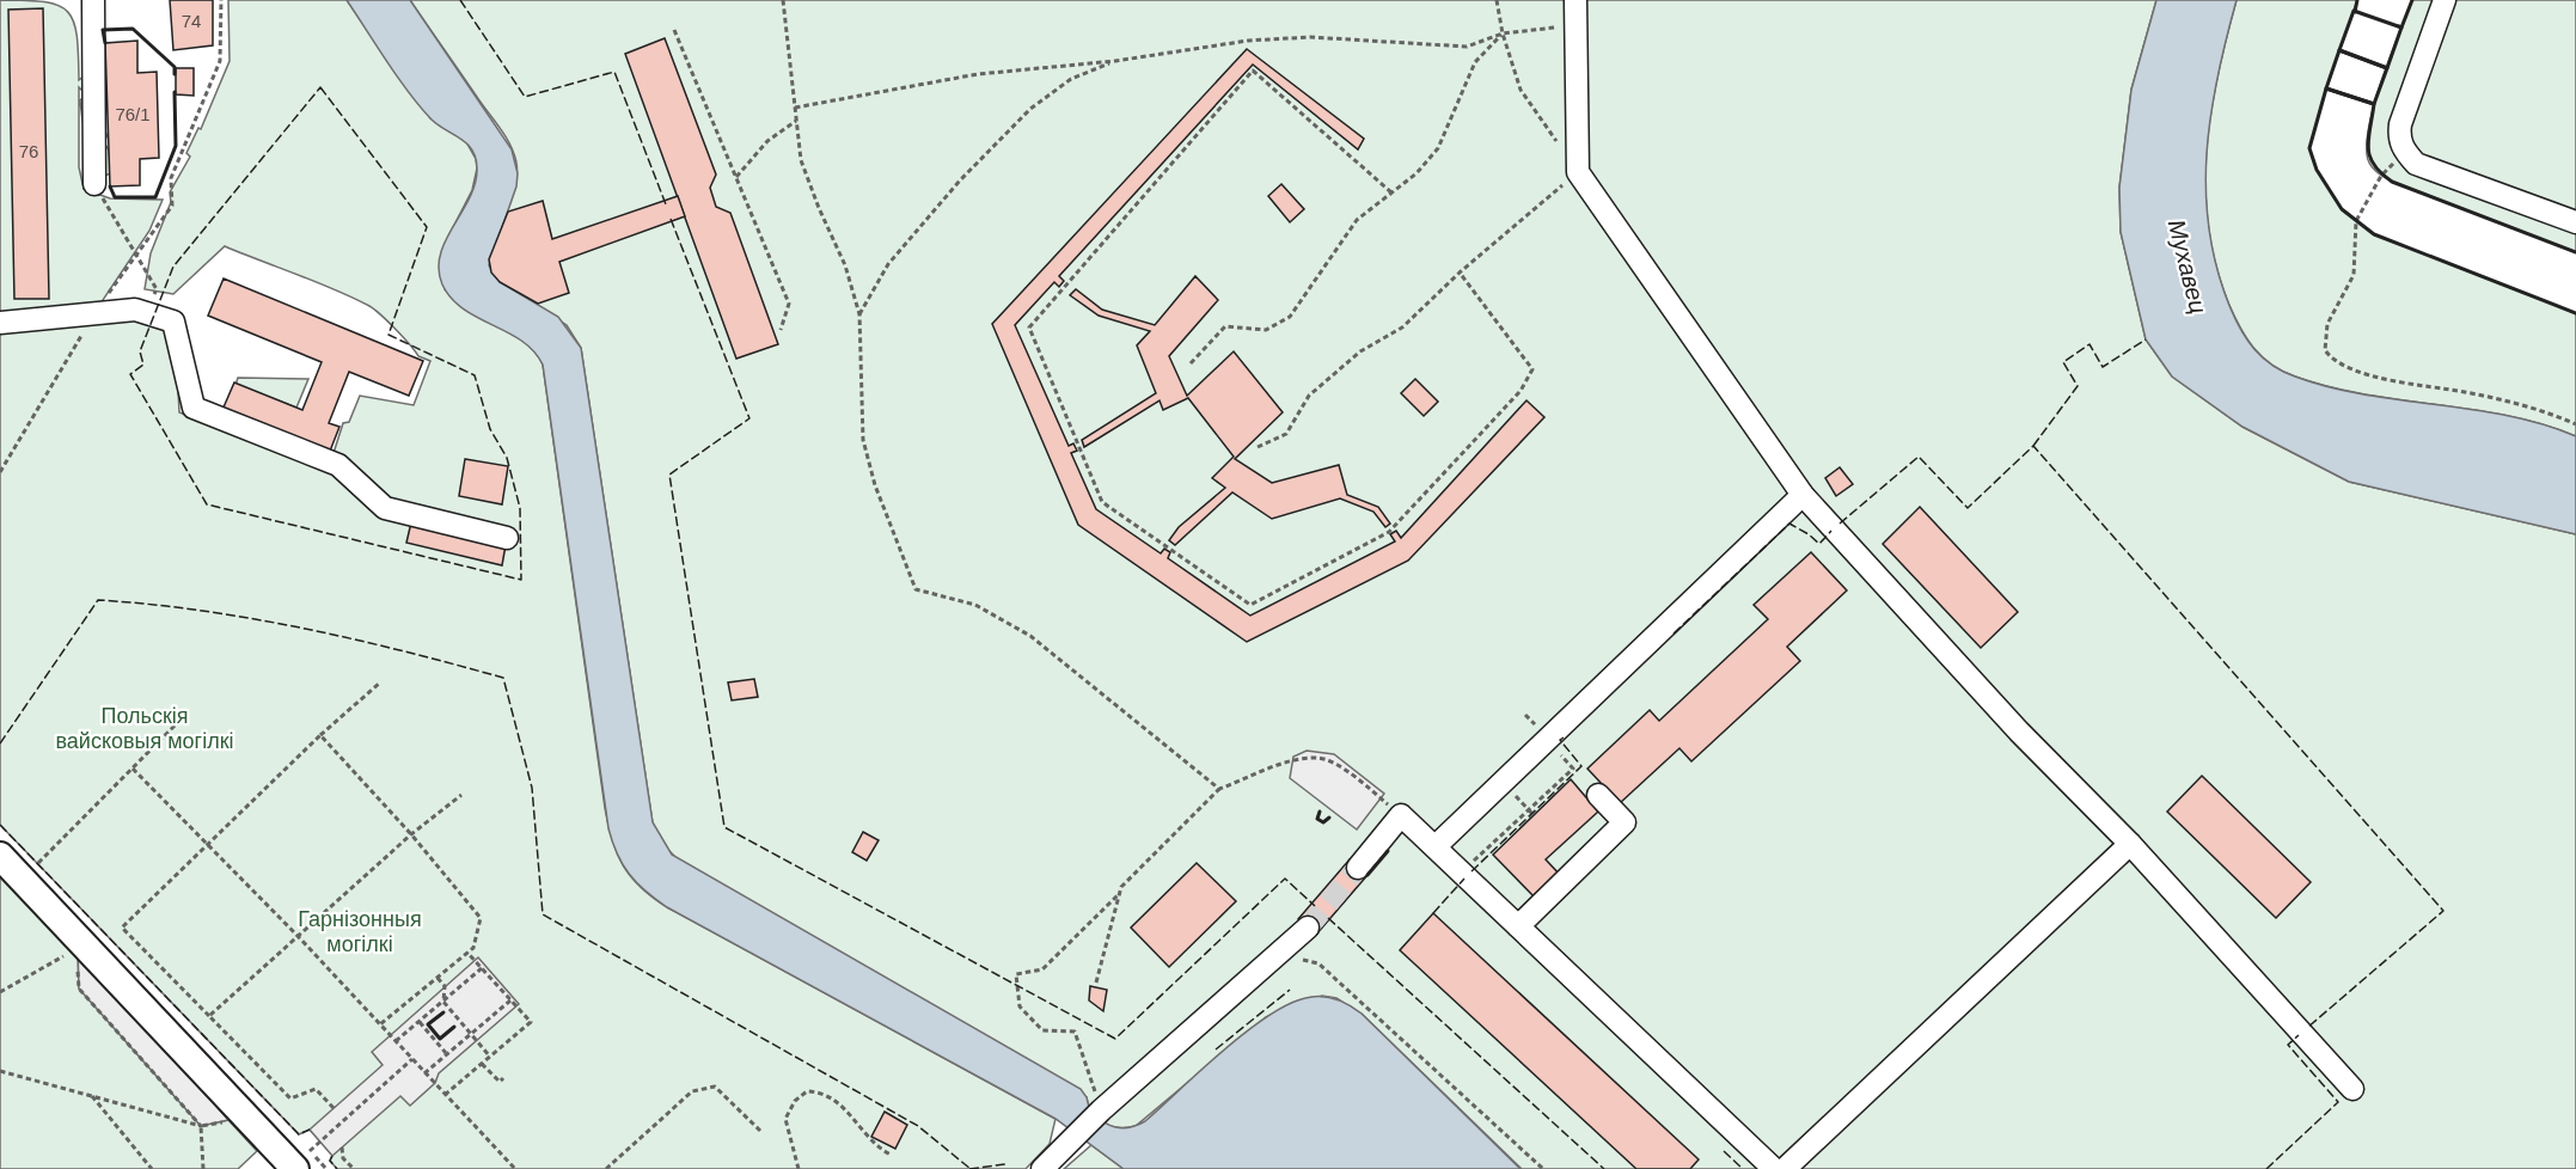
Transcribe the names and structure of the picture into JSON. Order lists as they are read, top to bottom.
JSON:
{
  "water": ["Мухавец"],
  "parks": ["Польскія вайсковыя могілкі", "Гарнізонныя могілкі"],
  "house_numbers": ["74", "76/1", "76"]
}
